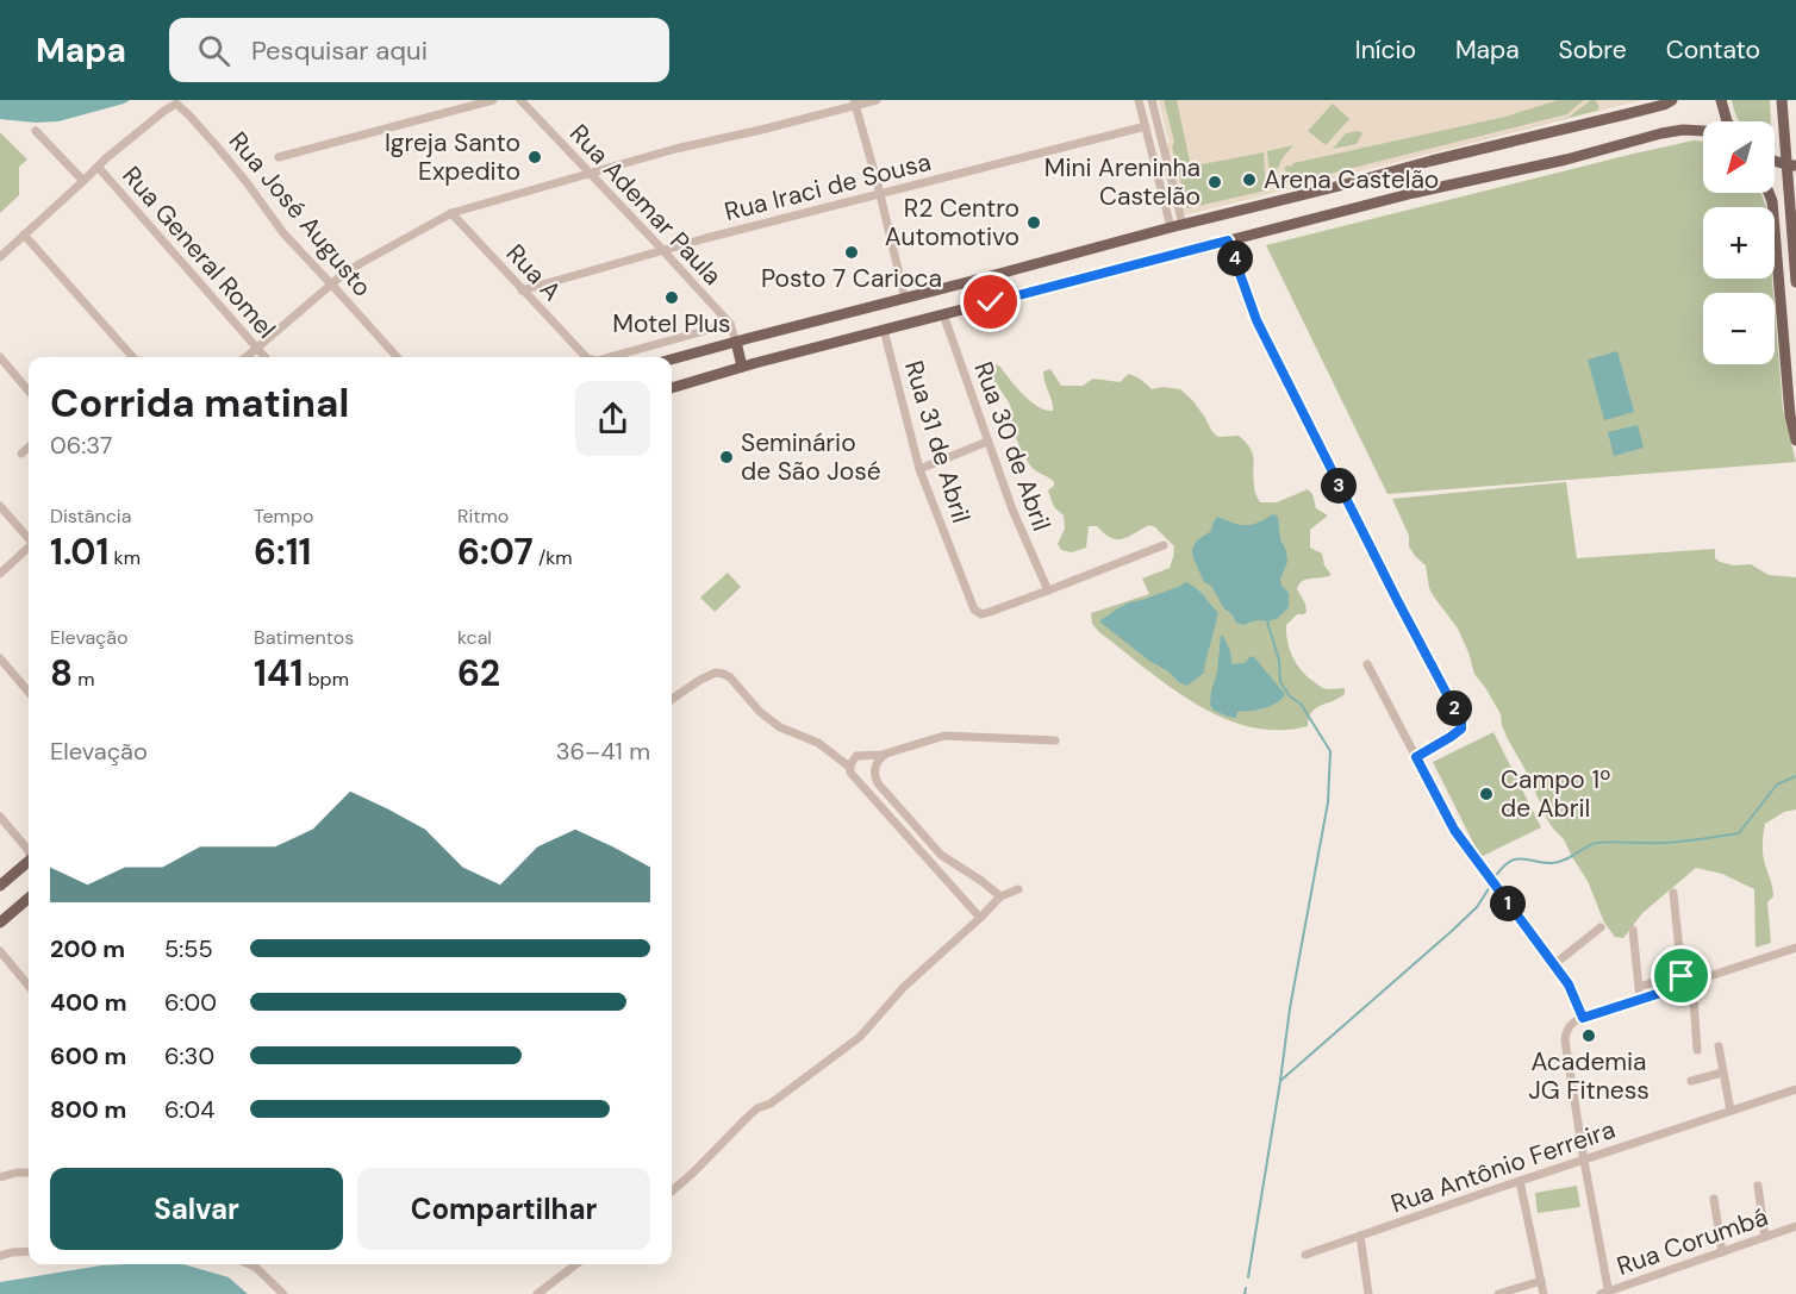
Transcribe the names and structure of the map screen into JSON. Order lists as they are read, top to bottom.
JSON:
{
  "streets": {
    "street": [
      "Rua Iraci de Sousa",
      "Rua Ademar Paula",
      "Rua José Augusto",
      "Rua General Romel",
      "Rua A",
      "Rua 31 de Abril",
      "Rua 30 de Abril",
      "Rua Antônio Ferreira",
      "Rua Corumbá"
    ]
  },
  "crossings": [
    ["Rua Iraci de Sousa", "Rua Ademar Paula"],
    ["Rua Iraci de Sousa", "Rua A"],
    ["Rua Ademar Paula", "Rua A"],
    ["Rua José Augusto", "Rua General Romel"],
    ["Rua 31 de Abril", "Rua 30 de Abril"]
  ],
  "places": [
    "Igreja Santo Expedito",
    "Arena Castelão",
    "Mini Areninha Castelão",
    "R2 Centro Automotivo",
    "Posto 7 Carioca",
    "Motel Plus",
    "Seminário de São José",
    "Campo 1º de Abril",
    "Academia JG Fitness"
  ],
  "north": "bottom left",
  "page": {
    "header": "Mapa",
    "search": "Pesquisar aqui",
    "nav": [
      "Início",
      "Mapa",
      "Sobre",
      "Contato"
    ],
    "map_buttons": ["+", "−"],
    "pins": [
      "4",
      "3",
      "2",
      "1"
    ],
    "heading": ["Corrida matinal", "06:37"],
    "stats": [
      ["Distância", "1.01 km"],
      ["Tempo", "6:11"],
      ["Ritmo", "6:07 /km"],
      ["Elevação", "8 m"],
      ["Batimentos", "141 bpm"],
      ["kcal", "62"]
    ],
    "chart": ["Elevação", "36–41 m"],
    "list": [
      {
        "name": "200 m",
        "note": "5:55"
      },
      {
        "name": "400 m",
        "note": "6:00"
      },
      {
        "name": "600 m",
        "note": "6:30"
      },
      {
        "name": "800 m",
        "note": "6:04"
      }
    ],
    "buttons": ["Salvar", "Compartilhar"]
  }
}
